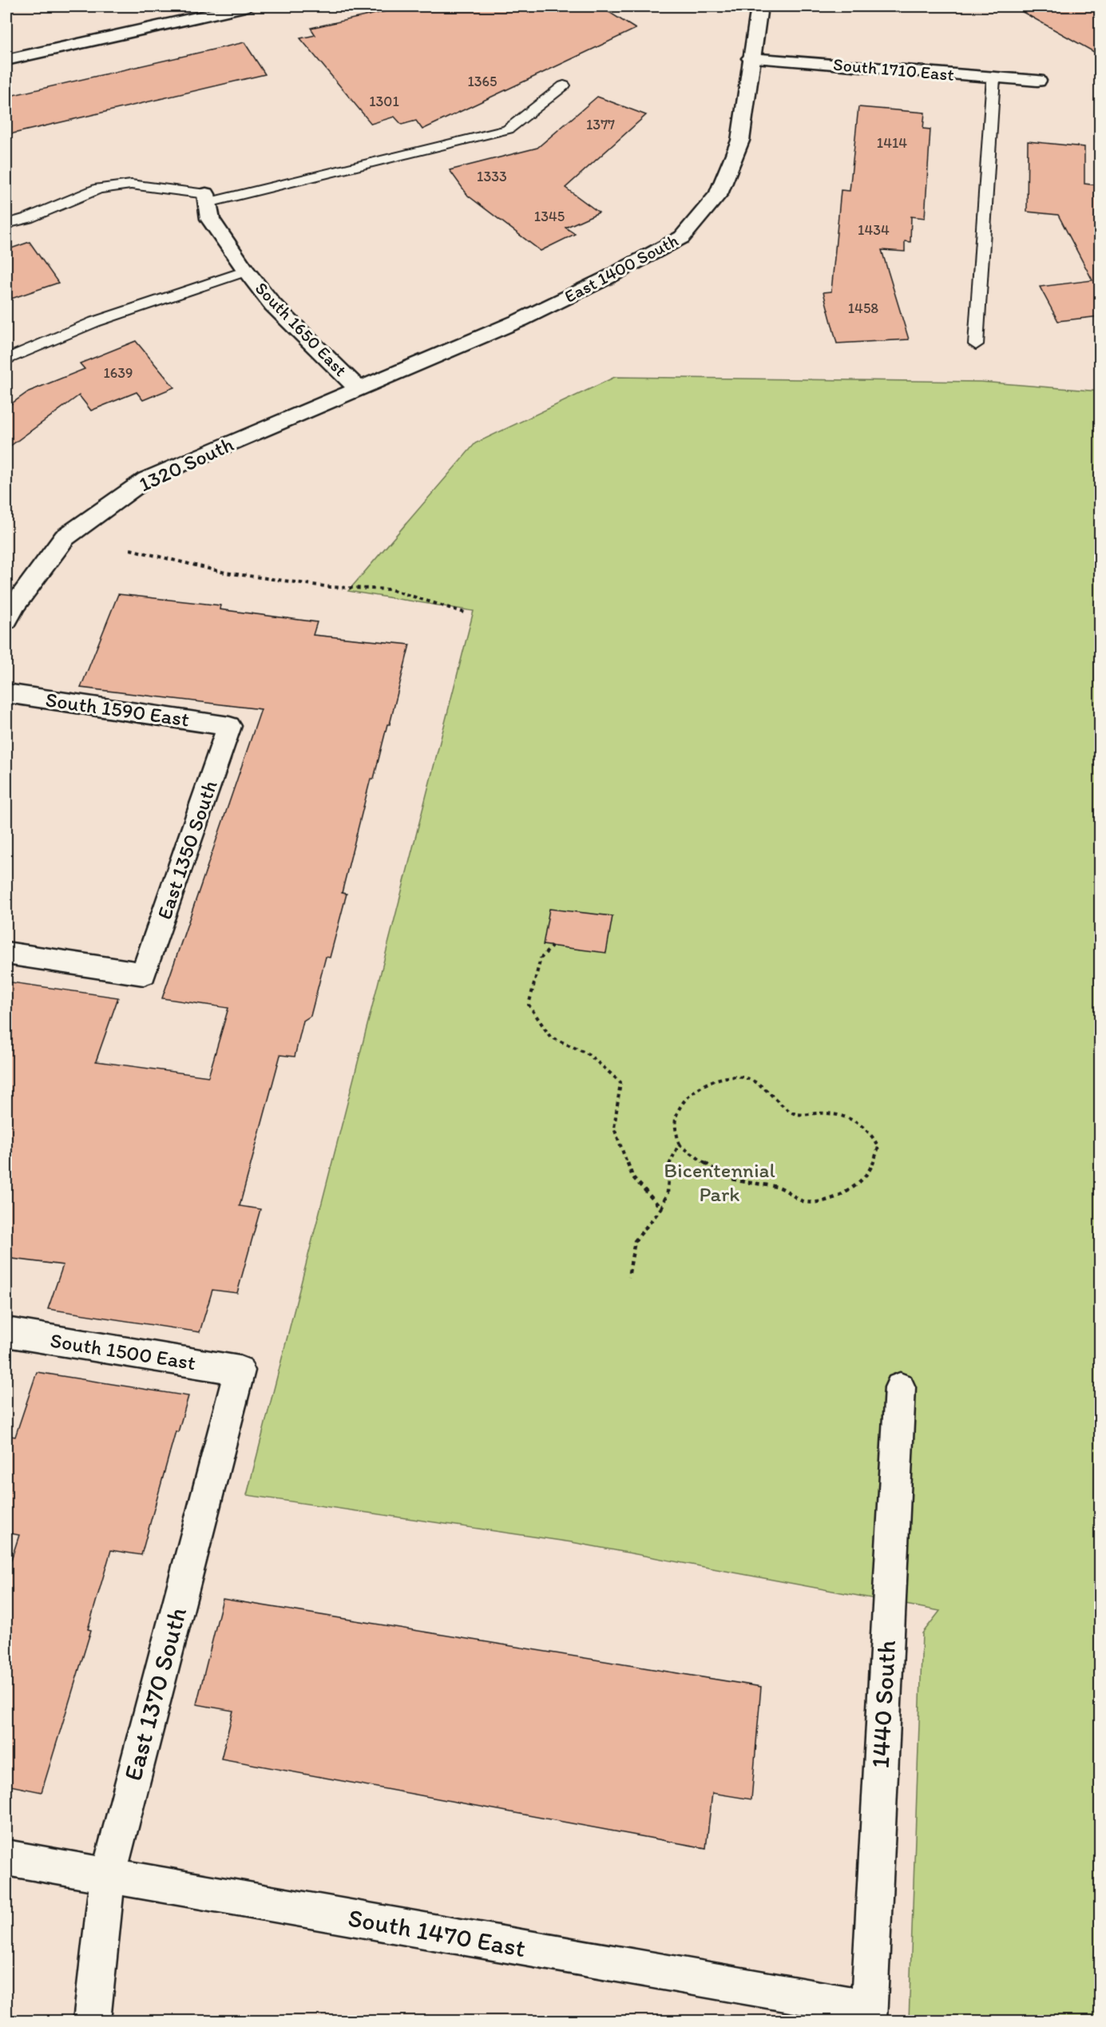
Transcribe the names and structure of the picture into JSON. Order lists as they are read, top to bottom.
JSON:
{
  "streets": {
    "street": [
      "South 1710 East",
      "East 1400 South",
      "South 1650 East",
      "1320 South",
      "South 1590 East",
      "East 1350 South",
      "South 1500 East",
      "East 1370 South",
      "1440 South",
      "South 1470 East"
    ]
  },
  "crossings": [
    ["South 1710 East", "East 1400 South"],
    ["East 1400 South", "South 1650 East"],
    ["East 1400 South", "1320 South"],
    ["South 1650 East", "1320 South"],
    ["South 1590 East", "East 1350 South"],
    ["South 1500 East", "East 1370 South"],
    ["East 1370 South", "South 1470 East"],
    ["1440 South", "South 1470 East"]
  ],
  "parks": ["Bicentennial Park"],
  "house_numbers": [
    "1365",
    "1301",
    "1377",
    "1414",
    "1333",
    "1345",
    "1434",
    "1458",
    "1639"
  ]
}
